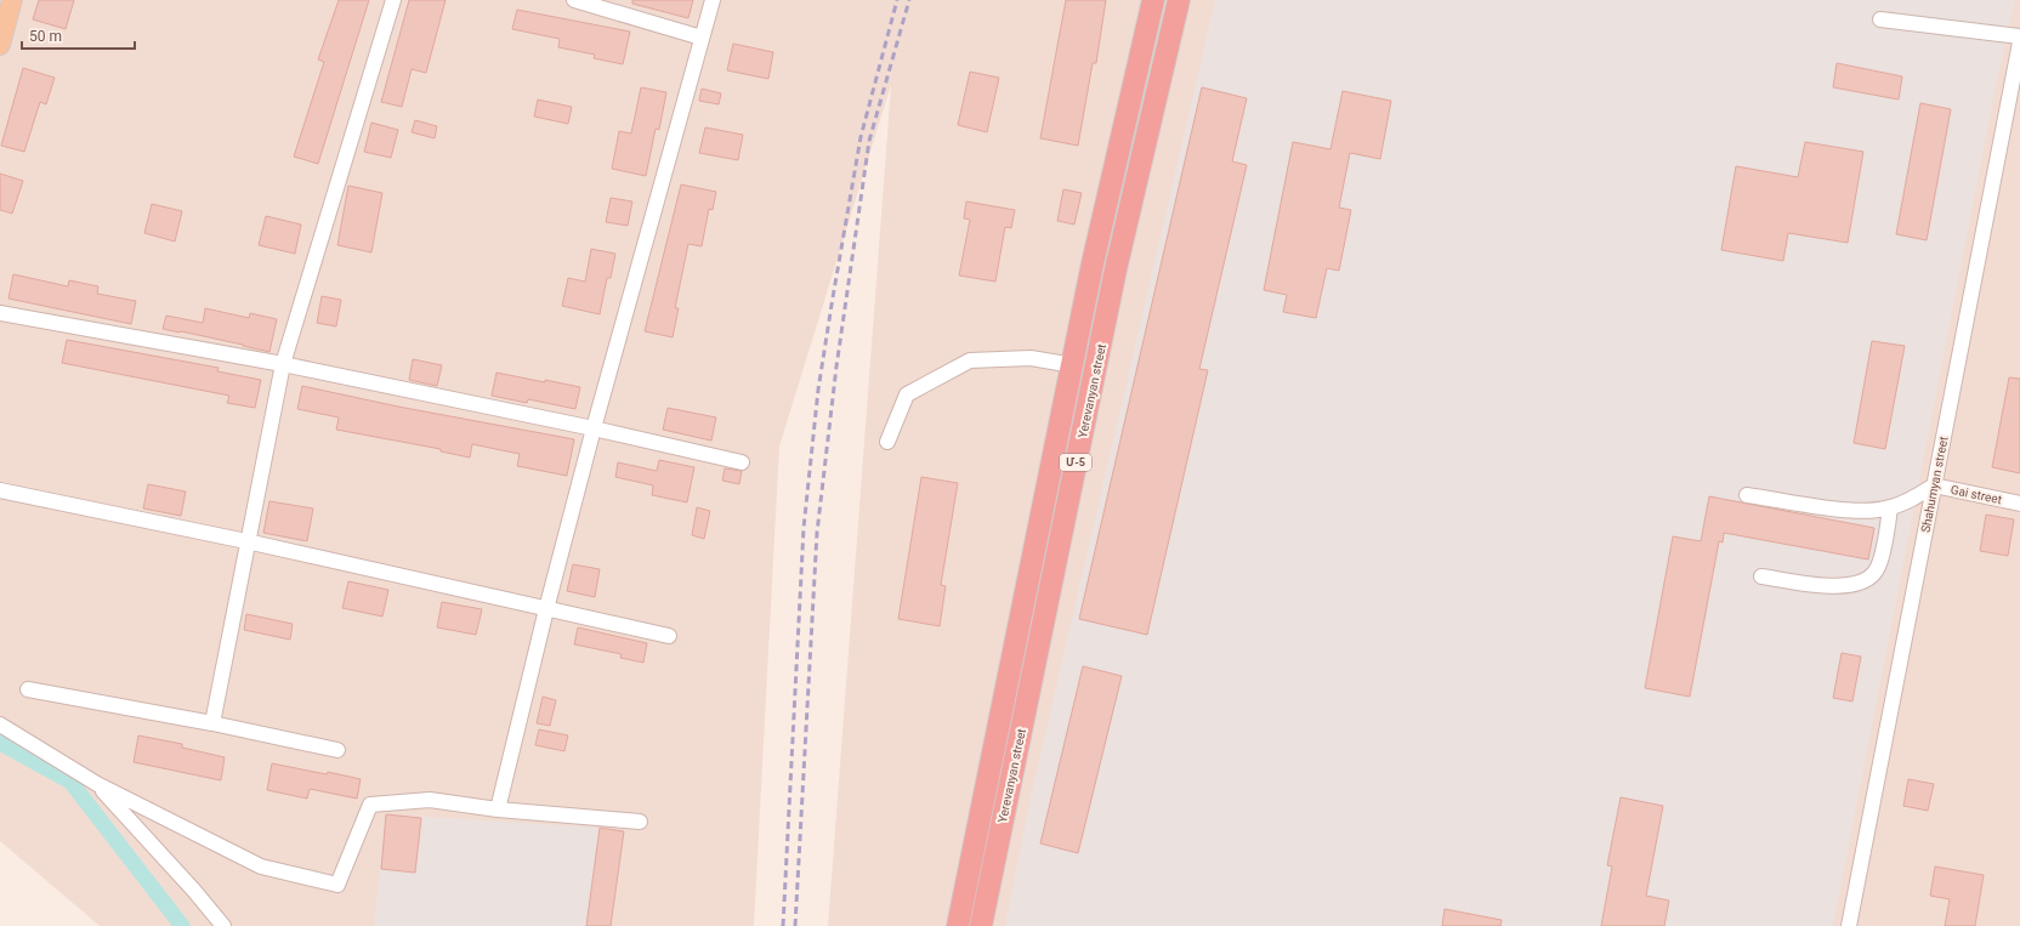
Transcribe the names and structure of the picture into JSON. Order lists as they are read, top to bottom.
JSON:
{
  "streets": {
    "highway": ["Yerevanyan street", "Մ-5"],
    "street": ["Shahumyan street", "Gai street"]
  },
  "crossings": [
    ["Shahumyan street", "Gai street"]
  ],
  "scale_bar": "50 m"
}
